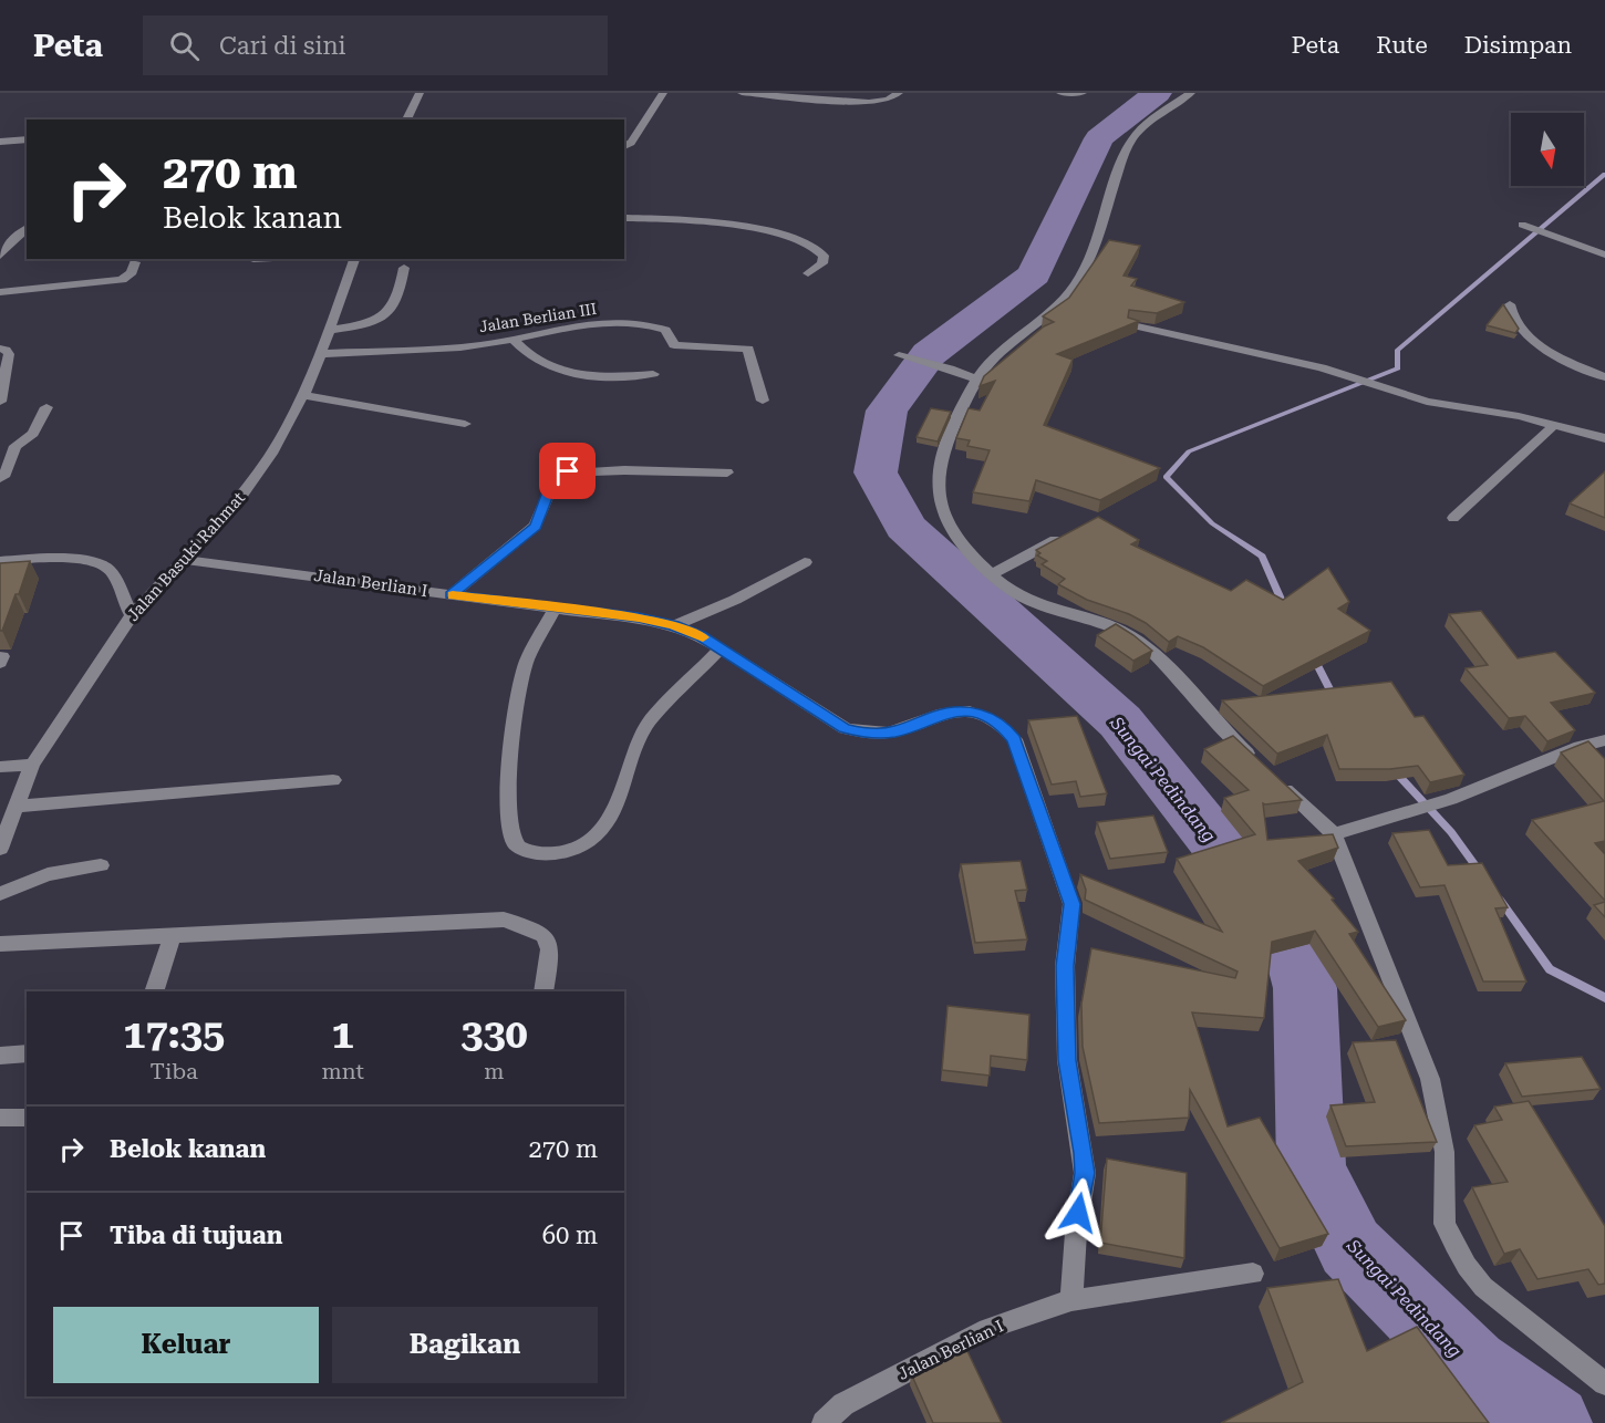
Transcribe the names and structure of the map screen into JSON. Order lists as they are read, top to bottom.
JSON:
{
  "streets": {
    "street": ["Jalan Berlian III", "Jalan Basuki Rahmat", "Jalan Berlian I"]
  },
  "crossings": [
    ["Jalan Berlian III", "Jalan Basuki Rahmat"],
    ["Jalan Basuki Rahmat", "Jalan Berlian I"]
  ],
  "water": ["Sungai Pedindang"],
  "north": "bottom",
  "page": {
    "header": "Peta",
    "search": "Cari di sini",
    "nav": ["Peta", "Rute", "Disimpan"],
    "turn": ["270 m", "Belok kanan"],
    "eta": [
      "17:35",
      "Tiba",
      "1",
      "mnt",
      "330",
      "m"
    ],
    "list": [
      {
        "name": "Belok kanan",
        "value": "270 m"
      },
      {
        "name": "Tiba di tujuan",
        "value": "60 m"
      }
    ],
    "buttons": ["Keluar", "Bagikan"]
  }
}
